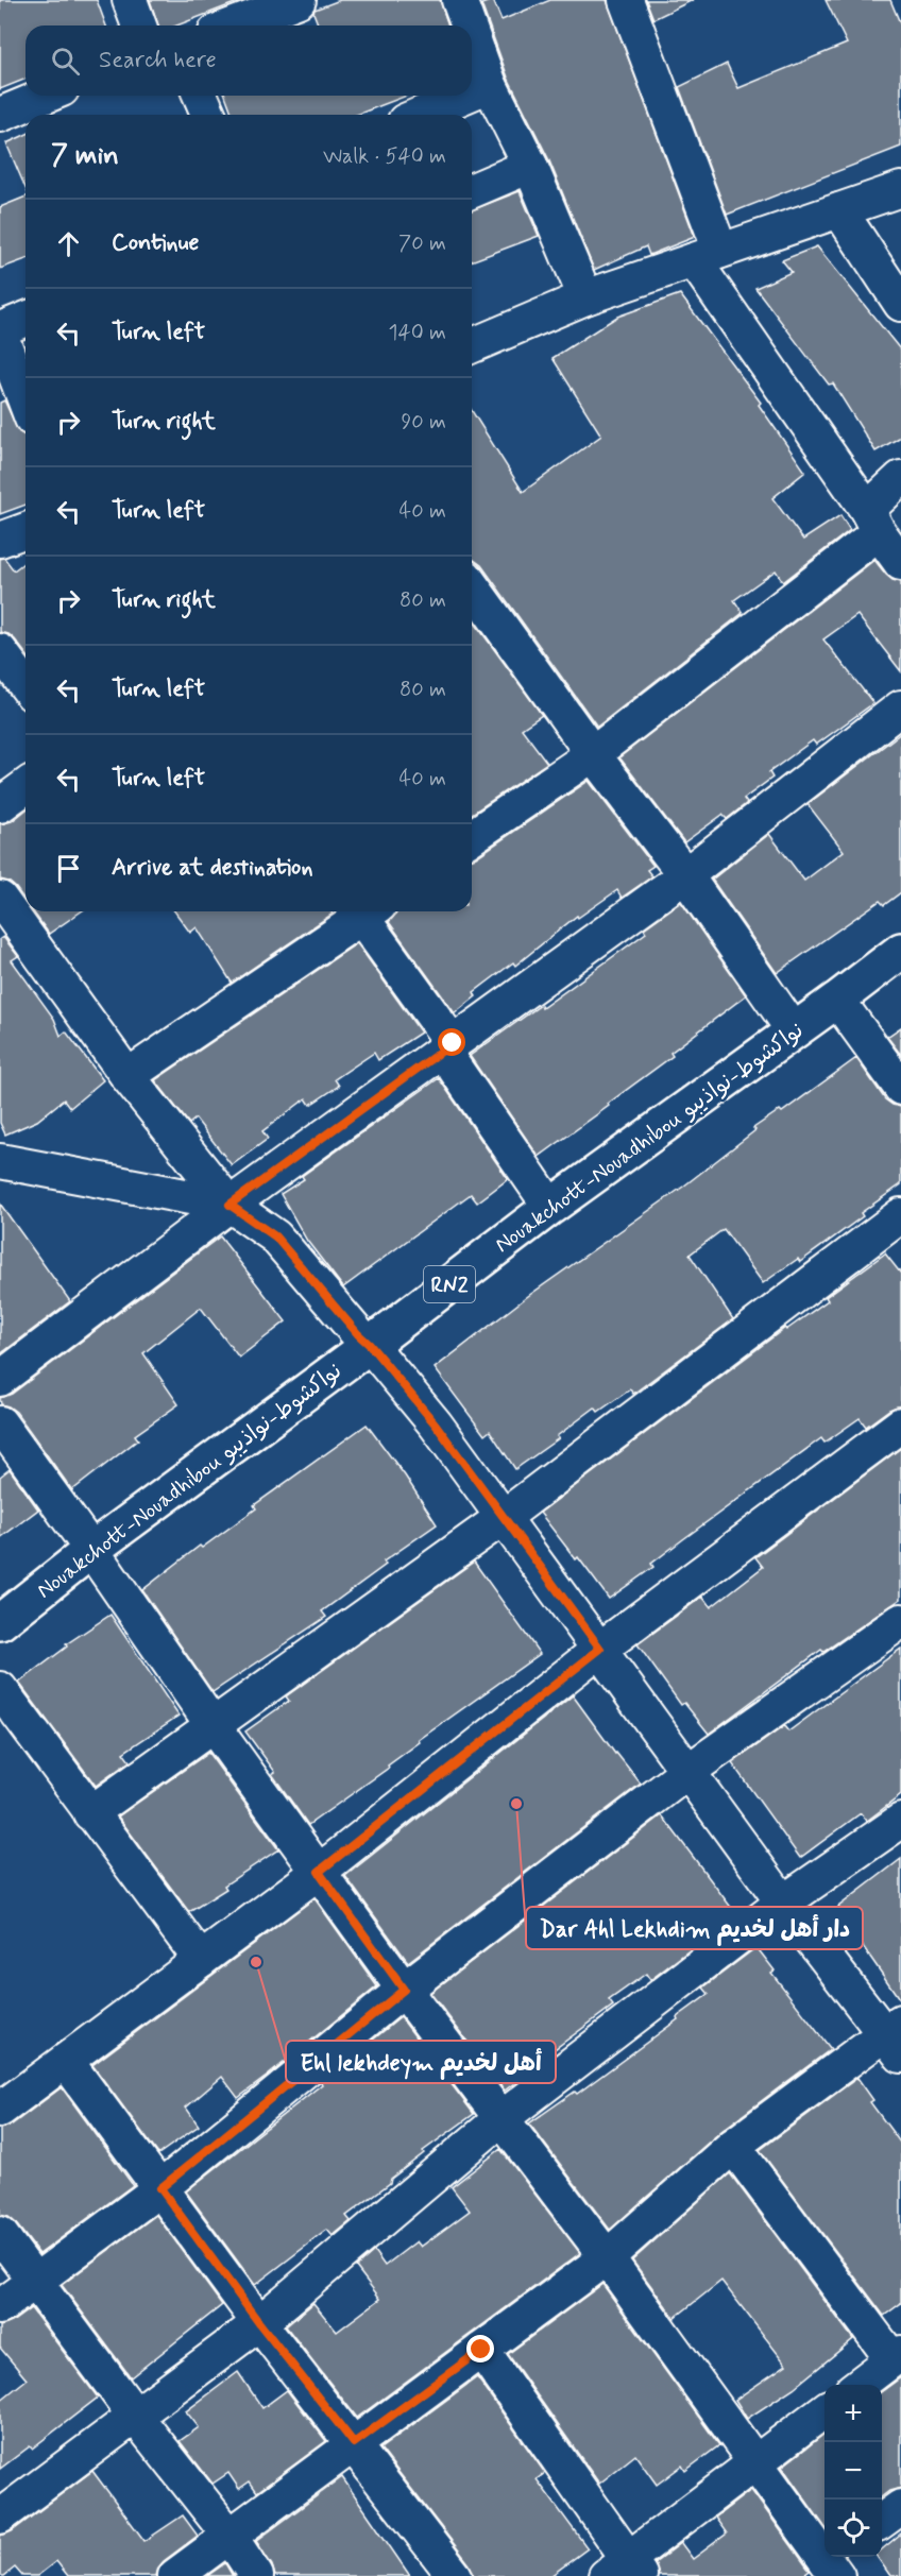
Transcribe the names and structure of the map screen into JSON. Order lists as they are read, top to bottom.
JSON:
{
  "streets": {
    "highway": ["Nouakchott-Nouadhibou نواكشوط-نواذيبو", "RN2"]
  },
  "places": ["Dar Ahl Lekhdim دار أهل لخديم", "Ehl lekhdeym أهل لخديم"],
  "page": {
    "search": "Search here",
    "heading": ["7 min", "Walk · 540 m"],
    "list": [
      ["Continue", "70 m"],
      ["Turn left", "140 m"],
      ["Turn right", "90 m"],
      ["Turn left", "40 m"],
      ["Turn right", "80 m"],
      ["Turn left", "80 m"],
      ["Turn left", "40 m"],
      "Arrive at destination"
    ],
    "map_buttons": ["+", "−"]
  }
}
